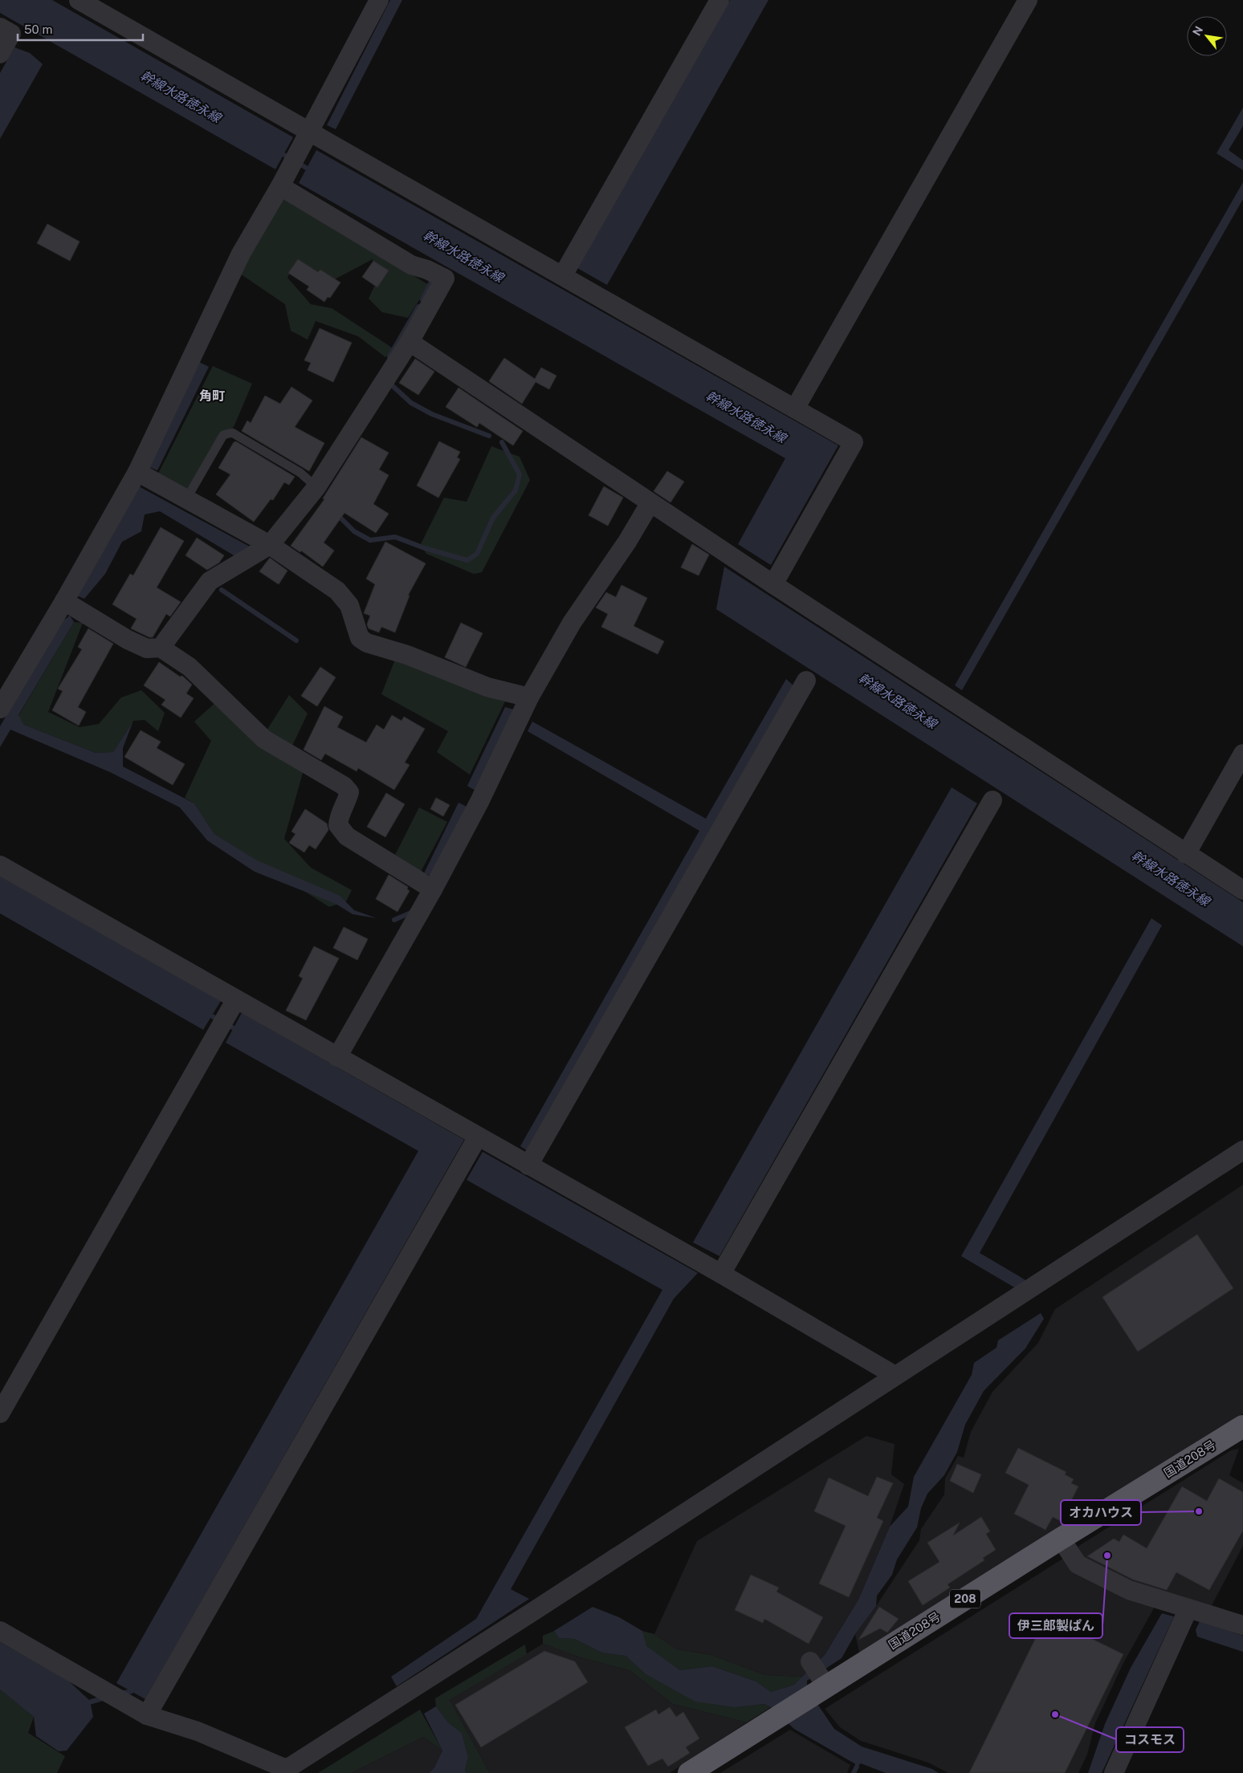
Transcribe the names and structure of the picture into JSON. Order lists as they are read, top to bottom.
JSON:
{
  "streets": {
    "highway": ["国道208号", "208"]
  },
  "districts": ["角町"],
  "water": ["幹線水路徳永線"],
  "places": ["オカハウス", "伊三郎製ぱん", "コスモス"],
  "scale_bar": "50 m",
  "north": "top left"
}
